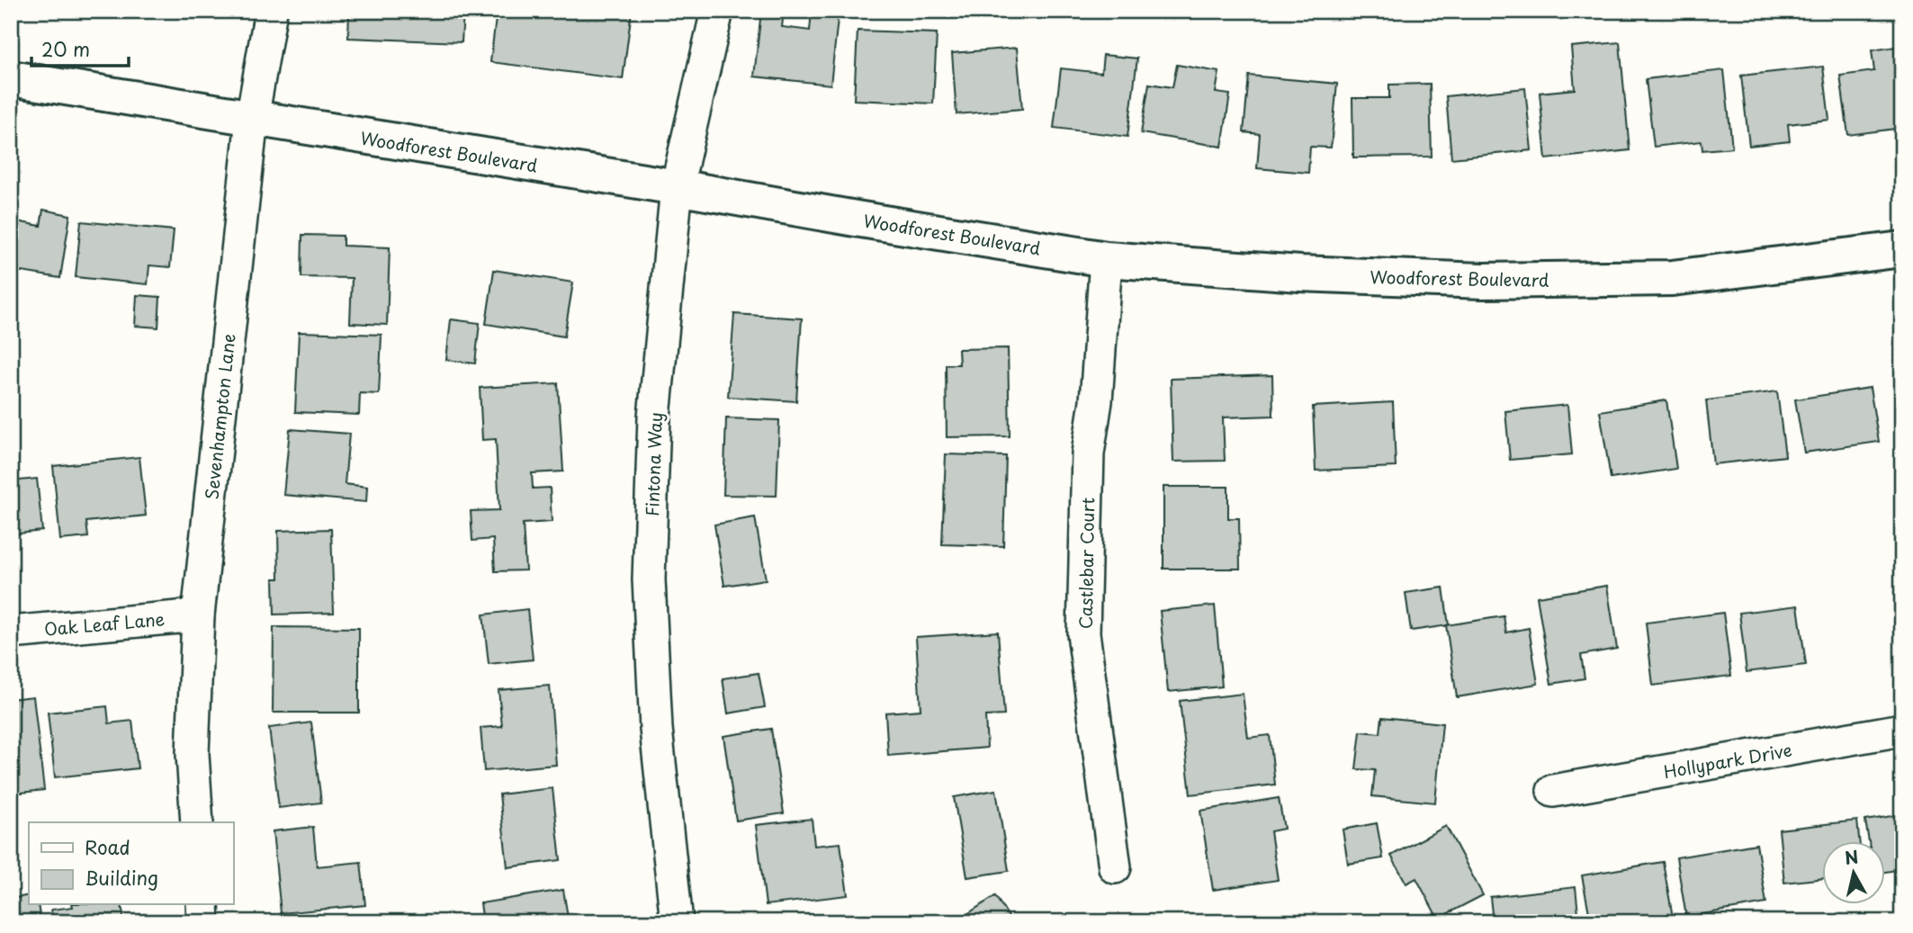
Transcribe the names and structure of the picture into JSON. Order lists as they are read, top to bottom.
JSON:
{
  "streets": {
    "main road": ["Woodforest Boulevard"],
    "street": [
      "Sevenhampton Lane",
      "Fintona Way",
      "Castlebar Court",
      "Oak Leaf Lane",
      "Hollypark Drive"
    ]
  },
  "crossings": [
    ["Woodforest Boulevard", "Sevenhampton Lane"],
    ["Woodforest Boulevard", "Fintona Way"],
    ["Woodforest Boulevard", "Castlebar Court"],
    ["Sevenhampton Lane", "Oak Leaf Lane"]
  ],
  "legend": ["Road", "Building"],
  "scale_bar": "20 m",
  "north": "top"
}
